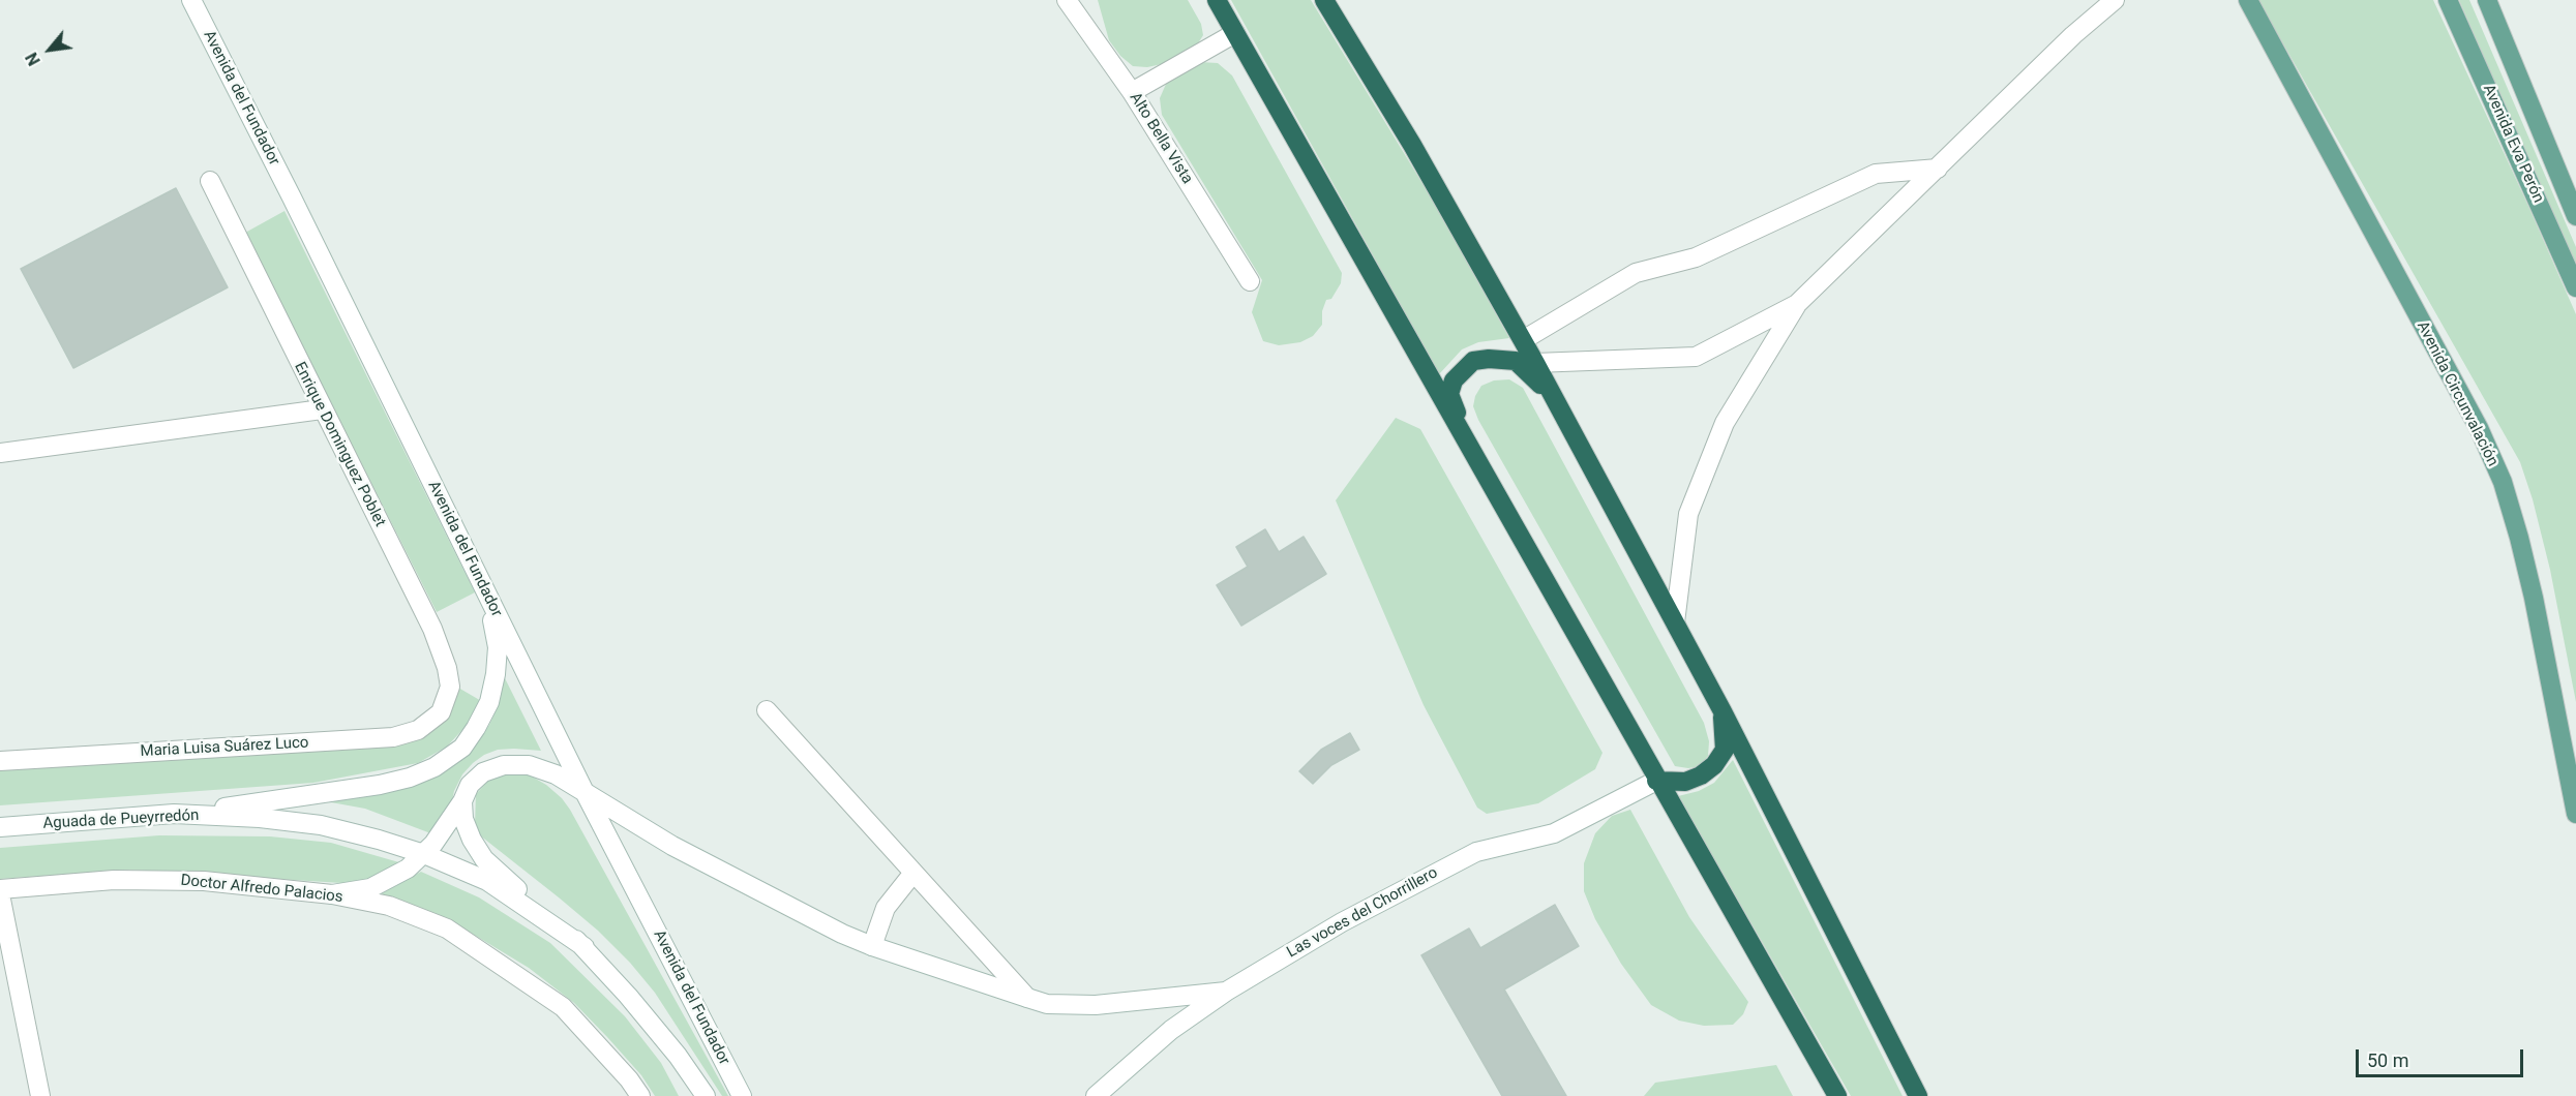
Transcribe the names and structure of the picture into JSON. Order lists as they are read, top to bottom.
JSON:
{
  "streets": {
    "main road": ["Avenida Eva Perón", "Avenida Circunvalación"],
    "street": [
      "Avenida del Fundador",
      "Alto Bella Vista",
      "Enrique Dominguez Poblet",
      "Maria Luisa Suárez Luco",
      "Aguada de Pueyrredón",
      "Doctor Alfredo Palacios",
      "Las voces del Chorrillero"
    ]
  },
  "crossings": [
    ["Enrique Dominguez Poblet", "Maria Luisa Suárez Luco"]
  ],
  "scale_bar": "50 m",
  "north": "bottom left"
}
